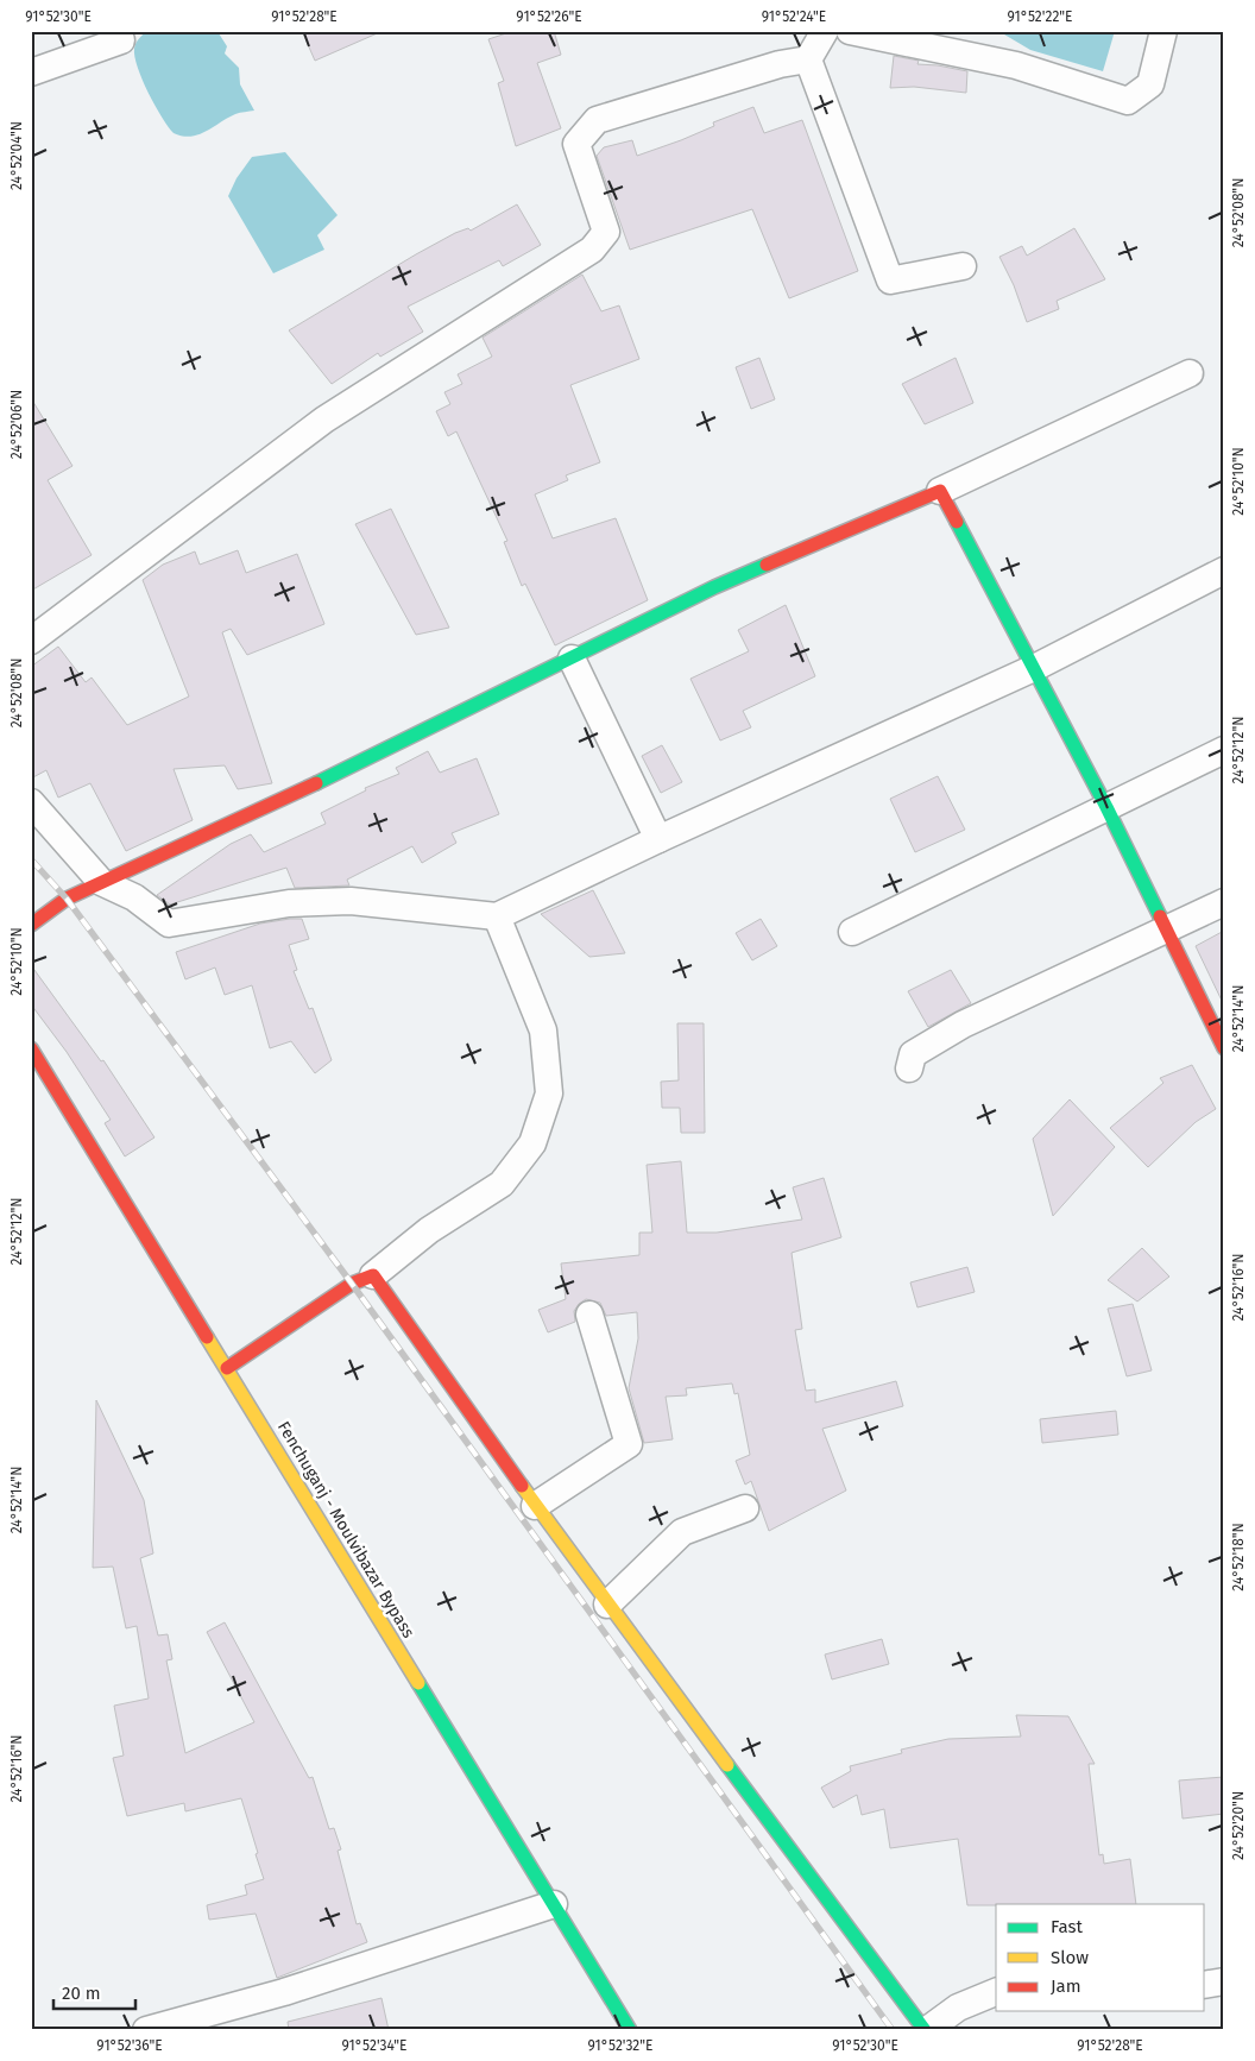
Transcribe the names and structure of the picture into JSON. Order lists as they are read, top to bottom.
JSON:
{
  "streets": {
    "main road": ["Fenchuganj - Moulvibazar Bypass"]
  },
  "legend": ["Fast", "Slow", "Jam"],
  "scale_bar": "20 m",
  "coordinates": [
    "91°52'30\"E",
    "91°52'28\"E",
    "91°52'26\"E",
    "91°52'24\"E",
    "91°52'22\"E",
    "24°52'04\"N",
    "24°52'08\"N",
    "24°52'06\"N",
    "24°52'10\"N",
    "24°52'12\"N",
    "24°52'14\"N",
    "24°52'16\"N",
    "24°52'18\"N",
    "24°52'20\"N",
    "91°52'36\"E",
    "91°52'34\"E",
    "91°52'32\"E"
  ]
}
